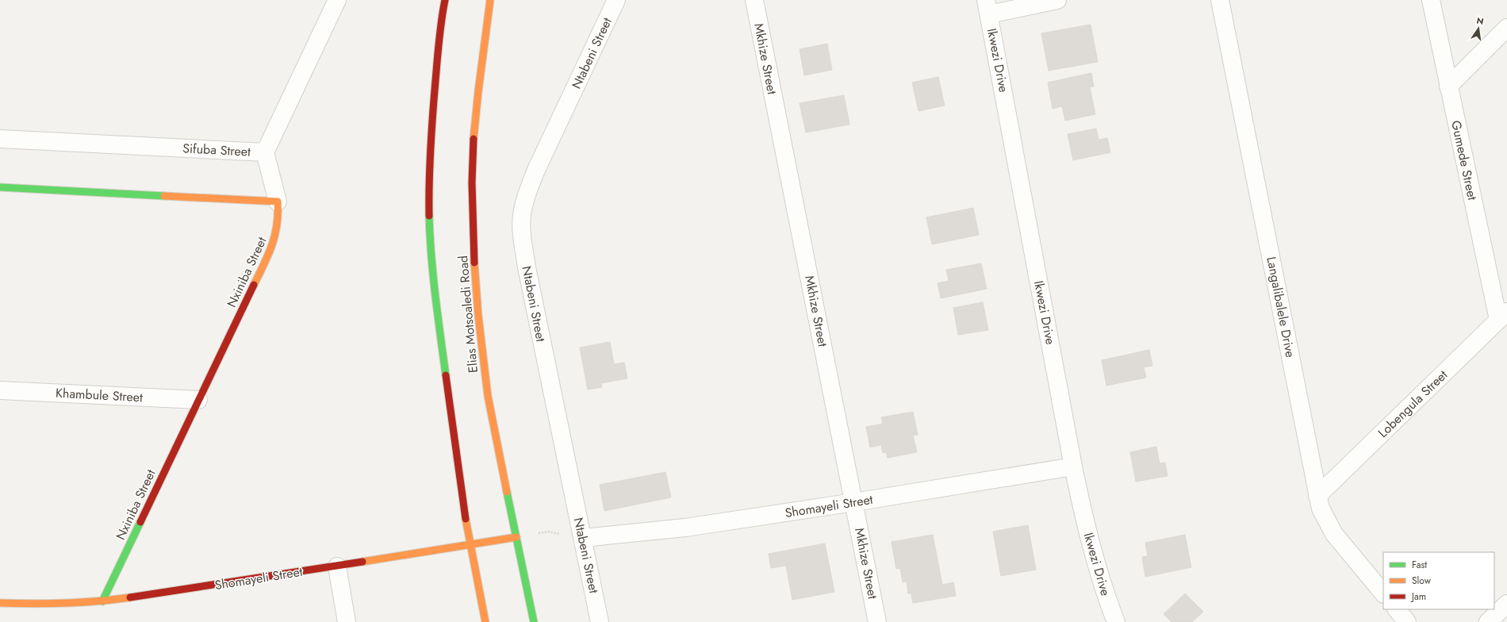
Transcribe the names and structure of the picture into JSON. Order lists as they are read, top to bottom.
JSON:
{
  "streets": {
    "main road": ["Nxiniba Street", "Elias Motsoaledi Road", "Shomayeli Street"],
    "street": [
      "Ntabeni Street",
      "Mkhize Street",
      "Ikwezi Drive",
      "Sifuba Street",
      "Gumede Street",
      "Langalibalele Drive",
      "Khambule Street",
      "Lobengula Street"
    ]
  },
  "crossings": [
    ["Ntabeni Street", "Shomayeli Street"],
    ["Mkhize Street", "Shomayeli Street"],
    ["Ikwezi Drive", "Shomayeli Street"],
    ["Gumede Street", "Lobengula Street"],
    ["Nxiniba Street", "Khambule Street"],
    ["Nxiniba Street", "Shomayeli Street"],
    ["Langalibalele Drive", "Lobengula Street"],
    ["Elias Motsoaledi Road", "Shomayeli Street"]
  ],
  "legend": ["Fast", "Slow", "Jam"],
  "north": "top"
}
